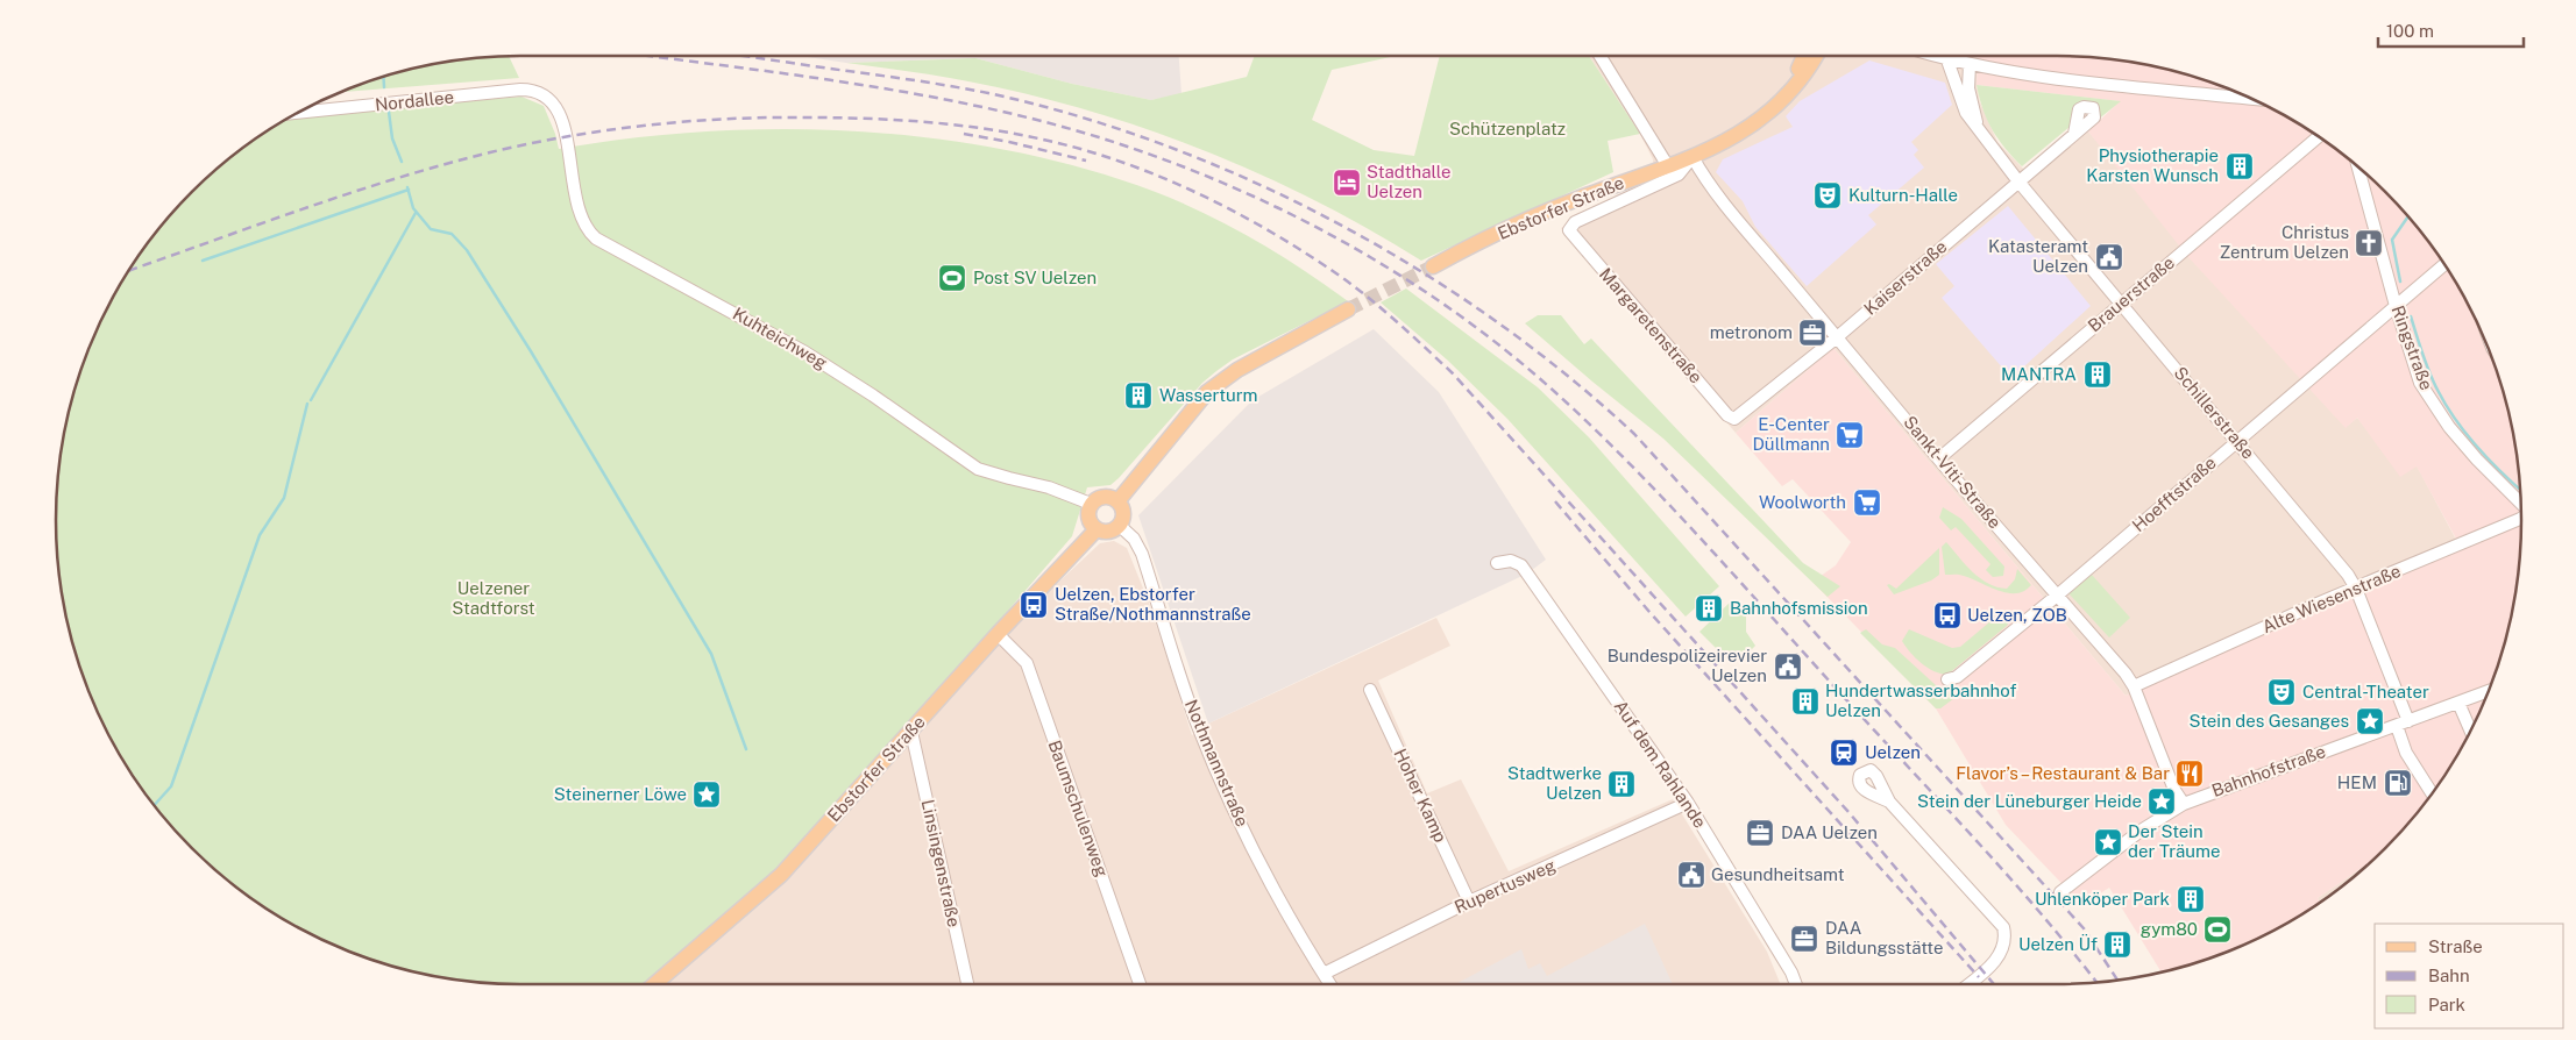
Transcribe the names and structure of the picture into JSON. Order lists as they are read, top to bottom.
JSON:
{
  "streets": {
    "main road": ["Ebstorfer Straße"],
    "street": [
      "Nordallee",
      "Kaiserstraße",
      "Brauerstraße",
      "Margaretenstraße",
      "Kuhteichweg",
      "Ringstraße",
      "Schillerstraße",
      "Sankt-Viti-Straße",
      "Hoefftstraße",
      "Alte Wiesenstraße",
      "Nothmannstraße",
      "Auf dem Rahlande",
      "Bahnhofstraße",
      "Hoher Kamp",
      "Baumschulenweg",
      "Linsingenstraße",
      "Rupertusweg"
    ]
  },
  "crossings": [
    ["Nordallee", "Kuhteichweg"],
    ["Ebstorfer Straße", "Margaretenstraße"],
    ["Ebstorfer Straße", "Kuhteichweg"],
    ["Ebstorfer Straße", "Sankt-Viti-Straße"],
    ["Ebstorfer Straße", "Nothmannstraße"],
    ["Ebstorfer Straße", "Baumschulenweg"],
    ["Ebstorfer Straße", "Linsingenstraße"],
    ["Kaiserstraße", "Margaretenstraße"],
    ["Kaiserstraße", "Schillerstraße"],
    ["Kaiserstraße", "Sankt-Viti-Straße"],
    ["Brauerstraße", "Schillerstraße"],
    ["Brauerstraße", "Sankt-Viti-Straße"],
    ["Kuhteichweg", "Nothmannstraße"],
    ["Ringstraße", "Hoefftstraße"],
    ["Schillerstraße", "Hoefftstraße"],
    ["Schillerstraße", "Alte Wiesenstraße"],
    ["Schillerstraße", "Bahnhofstraße"],
    ["Sankt-Viti-Straße", "Hoefftstraße"],
    ["Sankt-Viti-Straße", "Alte Wiesenstraße"],
    ["Sankt-Viti-Straße", "Bahnhofstraße"],
    ["Nothmannstraße", "Rupertusweg"],
    ["Auf dem Rahlande", "Rupertusweg"],
    ["Hoher Kamp", "Rupertusweg"]
  ],
  "parks": ["Schützenplatz", "Uelzener Stadtforst"],
  "places": {
    "building": [
      "Physiotherapie Karsten Wunsch",
      "MANTRA",
      "Wasserturm",
      "Bahnhofsmission",
      "Hundertwasserbahnhof Uelzen",
      "Stadtwerke Uelzen",
      "Uhlenköper Park",
      "Uelzen Üf"
    ],
    "hotel": ["Stadthalle Uelzen"],
    "theatre": ["Kulturn-Halle", "Central-Theater"],
    "church": ["Christus Zentrum Uelzen"],
    "public building": ["Katasteramt Uelzen", "Bundespolizeirevier Uelzen", "Gesundheitsamt"],
    "sports": ["Post SV Uelzen", "gym80"],
    "office": ["metronom", "DAA Uelzen", "DAA Bildungsstätte"],
    "supermarket": ["E-Center Düllmann", "Woolworth"],
    "bus stop": ["Uelzen, Ebstorfer Straße/Nothmannstraße", "Uelzen, ZOB"],
    "place": [
      "Stein des Gesanges",
      "Steinerner Löwe",
      "Stein der Lüneburger Heide",
      "Der Stein der Träume"
    ],
    "station": ["Uelzen"],
    "restaurant": ["Flavor’s – Restaurant & Bar"],
    "fuel station": ["HEM"]
  },
  "legend": ["Straße", "Bahn", "Park"],
  "scale_bar": "100 m"
}
